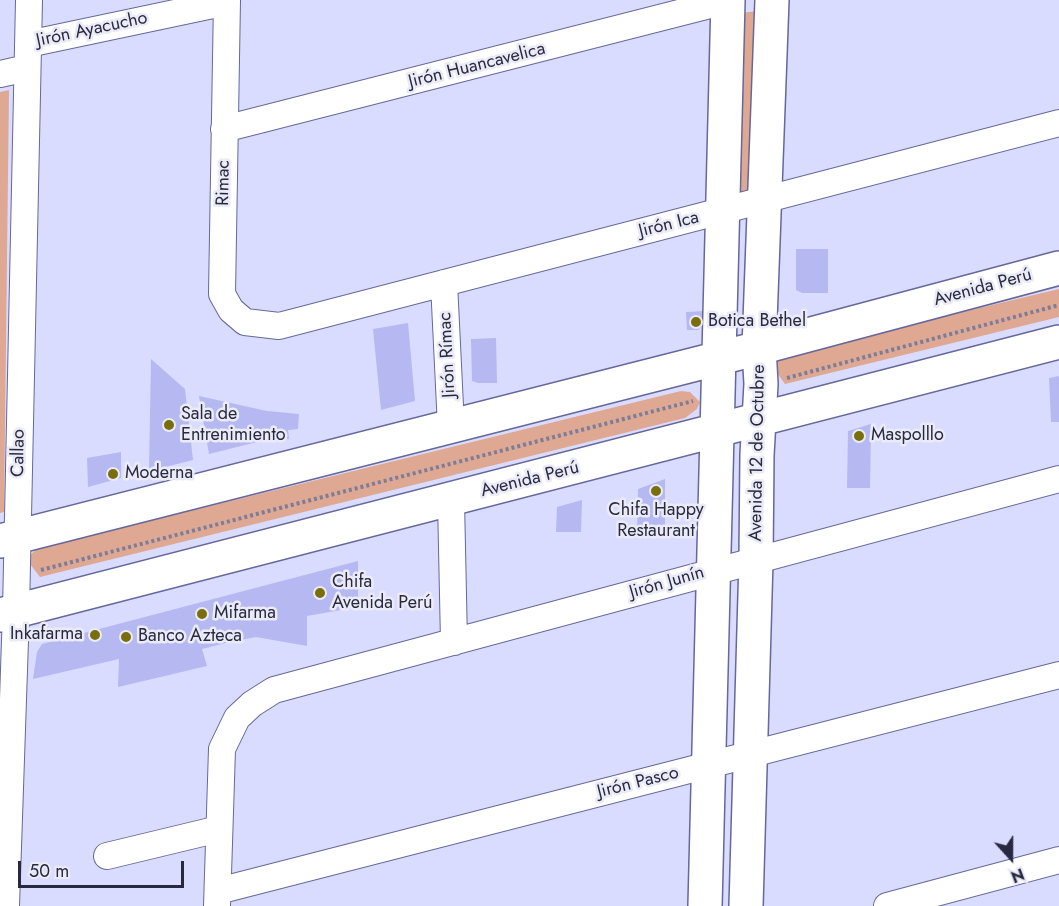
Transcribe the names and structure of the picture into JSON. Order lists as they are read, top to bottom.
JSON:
{
  "streets": {
    "main road": ["Avenida Perú", "Avenida 12 de Octubre"],
    "street": [
      "Jirón Ayacucho",
      "Jirón Huancavelica",
      "Rimac",
      "Jirón Ica",
      "Jirón Rímac",
      "Callao",
      "Jirón Junín",
      "Jirón Pasco"
    ]
  },
  "crossings": [
    ["Jirón Ayacucho", "Rimac"],
    ["Jirón Ayacucho", "Callao"],
    ["Jirón Huancavelica", "Rimac"],
    ["Rimac", "Jirón Ica"],
    ["Jirón Ica", "Jirón Rímac"],
    ["Jirón Ica", "Avenida 12 de Octubre"],
    ["Avenida Perú", "Jirón Rímac"],
    ["Avenida Perú", "Callao"],
    ["Avenida Perú", "Avenida 12 de Octubre"],
    ["Avenida 12 de Octubre", "Jirón Junín"],
    ["Avenida 12 de Octubre", "Jirón Pasco"]
  ],
  "places": [
    "Botica Bethel",
    "Sala de Entrenimiento",
    "Maspolllo",
    "Moderna",
    "Chifa Happy Restaurant",
    "Chifa Avenida Perú",
    "Mifarma",
    "Inkafarma",
    "Banco Azteca"
  ],
  "scale_bar": "50 m",
  "north": "bottom"
}
